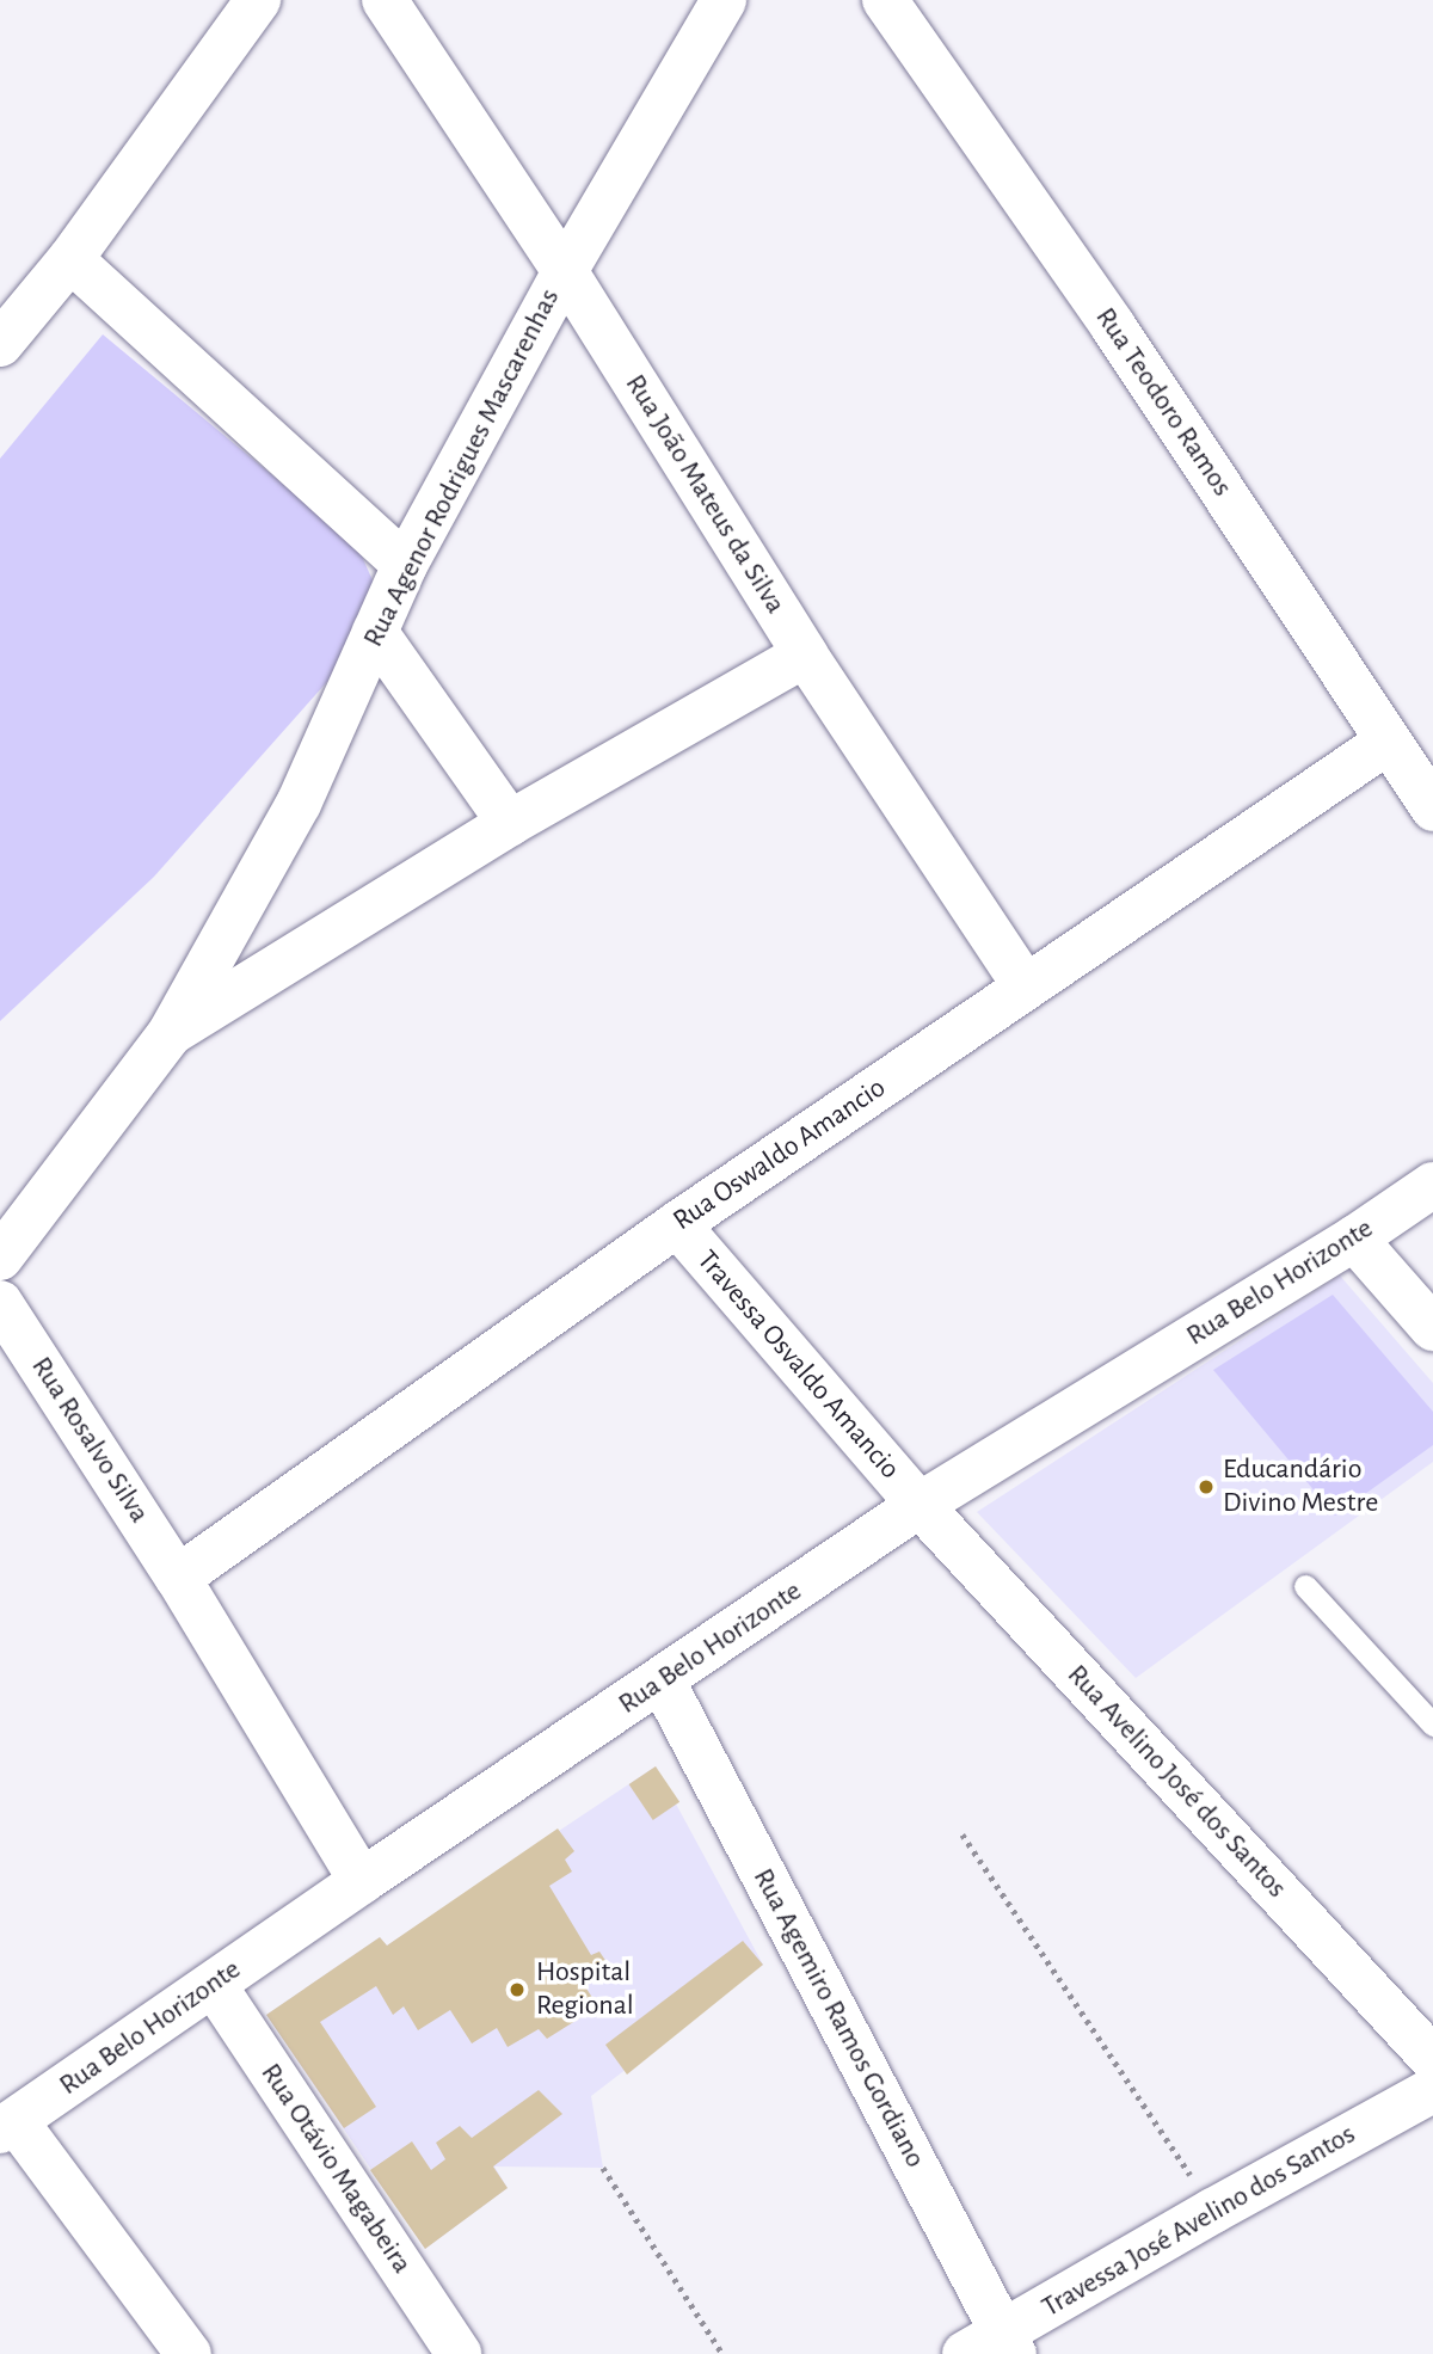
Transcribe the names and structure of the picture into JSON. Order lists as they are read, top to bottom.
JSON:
{
  "streets": {
    "street": [
      "Rua Teodoro Ramos",
      "Rua Agenor Rodrigues Mascarenhas",
      "Rua João Mateus da Silva",
      "Rua Oswaldo Amancio",
      "Rua Belo Horizonte",
      "Travessa Osvaldo Amancio",
      "Rua Rosalvo Silva",
      "Rua Avelino José dos Santos",
      "Rua Agemiro Ramos Gordiano",
      "Rua Otávio Magabeira",
      "Travessa José Avelino dos Santos"
    ]
  },
  "crossings": [
    ["Rua Teodoro Ramos", "Rua Oswaldo Amancio"],
    ["Rua Agenor Rodrigues Mascarenhas", "Rua João Mateus da Silva"],
    ["Rua João Mateus da Silva", "Rua Oswaldo Amancio"],
    ["Rua Oswaldo Amancio", "Travessa Osvaldo Amancio"],
    ["Rua Oswaldo Amancio", "Rua Rosalvo Silva"],
    ["Rua Belo Horizonte", "Travessa Osvaldo Amancio"],
    ["Rua Belo Horizonte", "Rua Rosalvo Silva"],
    ["Rua Belo Horizonte", "Rua Avelino José dos Santos"],
    ["Rua Belo Horizonte", "Rua Agemiro Ramos Gordiano"],
    ["Rua Belo Horizonte", "Rua Otávio Magabeira"],
    ["Travessa Osvaldo Amancio", "Rua Avelino José dos Santos"],
    ["Rua Agemiro Ramos Gordiano", "Travessa José Avelino dos Santos"]
  ],
  "places": ["Educandário Divino Mestre", "Hospital Regional"]
}
